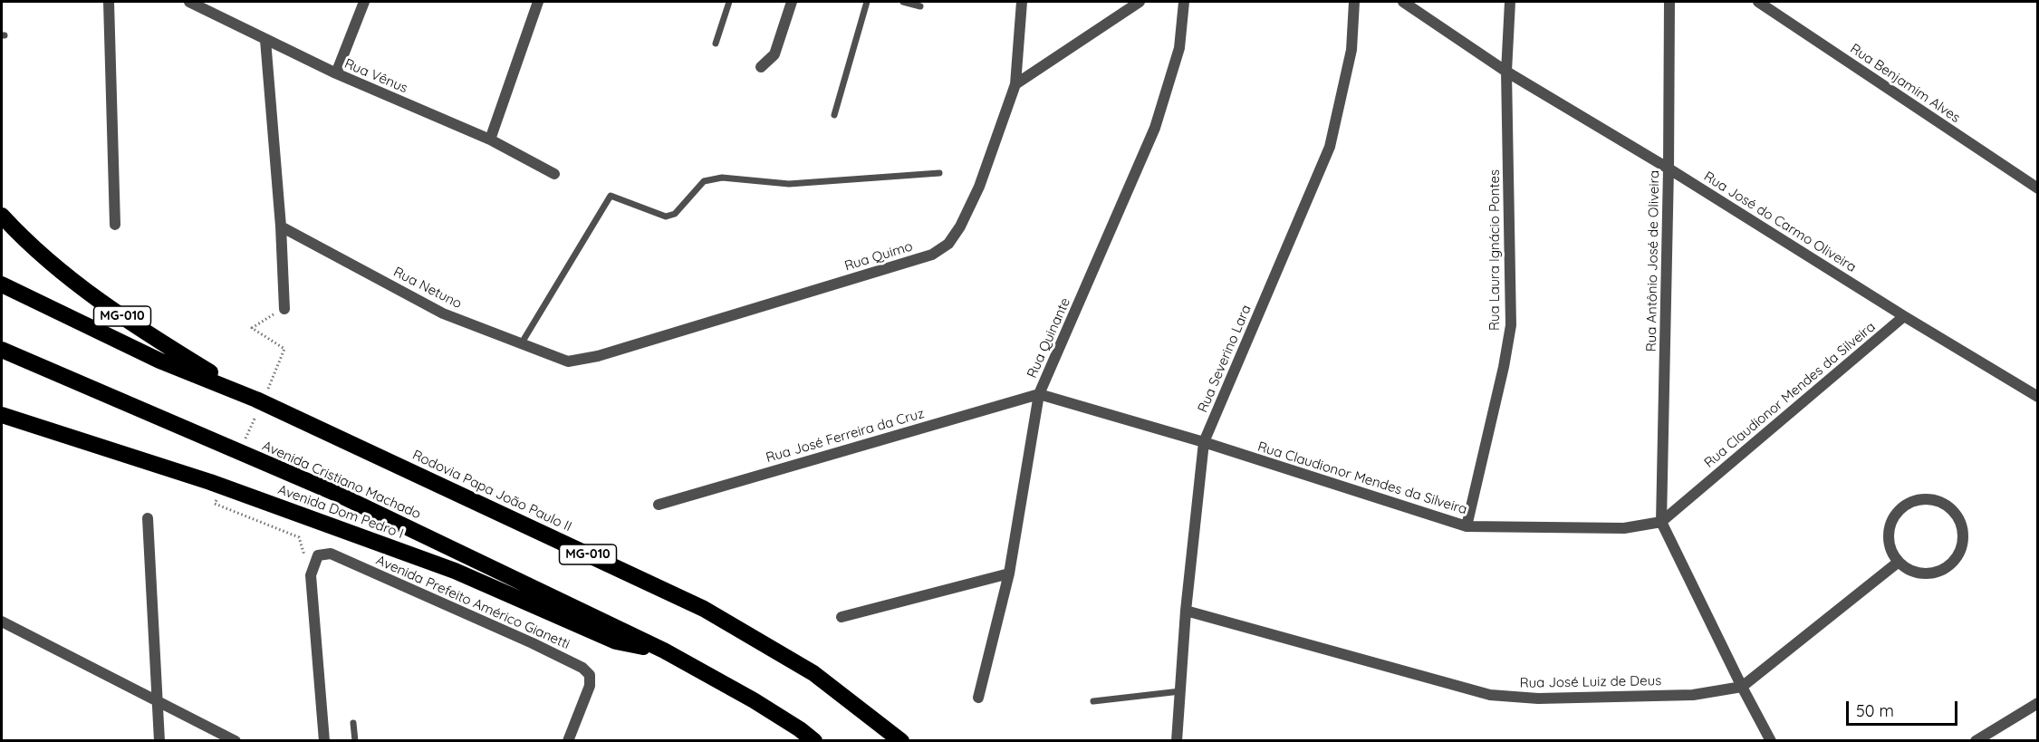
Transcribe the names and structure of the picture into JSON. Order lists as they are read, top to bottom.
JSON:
{
  "streets": {
    "highway": [
      "MG-010",
      "Avenida Cristiano Machado",
      "Rodovia Papa João Paulo II",
      "Avenida Dom Pedro I"
    ],
    "street": [
      "Rua Vênus",
      "Rua Benjamim Alves",
      "Rua José do Carmo Oliveira",
      "Rua Laura Ignácio Pontes",
      "Rua Quimo",
      "Rua Antônio José de Oliveira",
      "Rua Netuno",
      "Rua Quinante",
      "Rua Severino Lara",
      "Rua Claudionor Mendes da Silveira",
      "Rua José Ferreira da Cruz",
      "Avenida Prefeito Américo Gianetti",
      "Rua José Luiz de Deus"
    ]
  },
  "crossings": [
    ["Rua José do Carmo Oliveira", "Rua Laura Ignácio Pontes"],
    ["Rua José do Carmo Oliveira", "Rua Antônio José de Oliveira"],
    ["Rua José do Carmo Oliveira", "Rua Claudionor Mendes da Silveira"],
    ["Rua Laura Ignácio Pontes", "Rua Claudionor Mendes da Silveira"],
    ["Rua Quimo", "Rua Netuno"],
    ["Rua Antônio José de Oliveira", "Rua Claudionor Mendes da Silveira"],
    ["MG-010", "Rodovia Papa João Paulo II"],
    ["Rua Quinante", "Rua Claudionor Mendes da Silveira"],
    ["Rua Quinante", "Rua José Ferreira da Cruz"],
    ["Rua Severino Lara", "Rua Claudionor Mendes da Silveira"],
    ["Rua Severino Lara", "Rua José Luiz de Deus"],
    ["Rua Claudionor Mendes da Silveira", "Rua José Ferreira da Cruz"],
    ["Avenida Cristiano Machado", "Avenida Dom Pedro I"]
  ],
  "scale_bar": "50 m"
}
